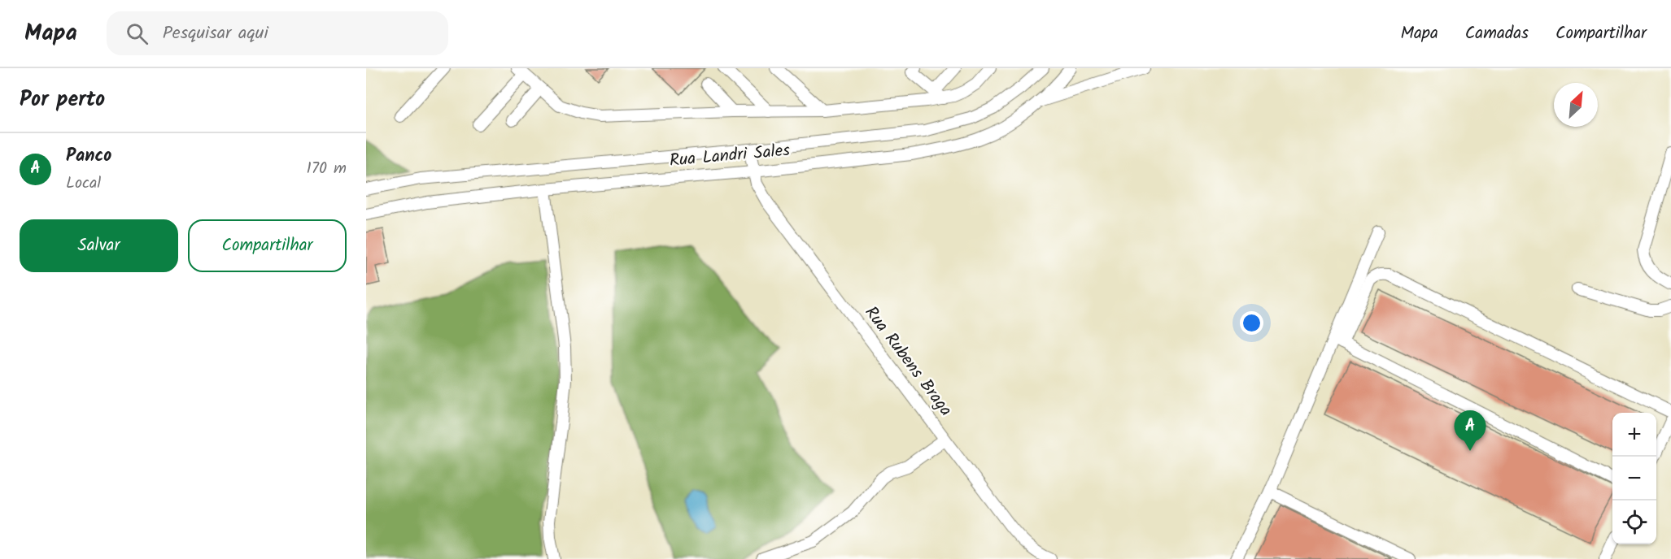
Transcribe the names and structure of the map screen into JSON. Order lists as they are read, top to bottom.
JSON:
{
  "streets": {
    "street": ["Rua Landri Sales", "Rua Rubens Braga"]
  },
  "crossings": [
    ["Rua Landri Sales", "Rua Rubens Braga"]
  ],
  "north": "top right",
  "page": {
    "header": "Mapa",
    "search": "Pesquisar aqui",
    "nav": ["Mapa", "Camadas", "Compartilhar"],
    "heading": "Por perto",
    "list": [
      {
        "mark": "A",
        "name": "Panco",
        "note": "Local",
        "value": "170 m"
      }
    ],
    "buttons": ["Salvar", "Compartilhar"],
    "pins": "A",
    "map_buttons": ["+", "−"]
  }
}
